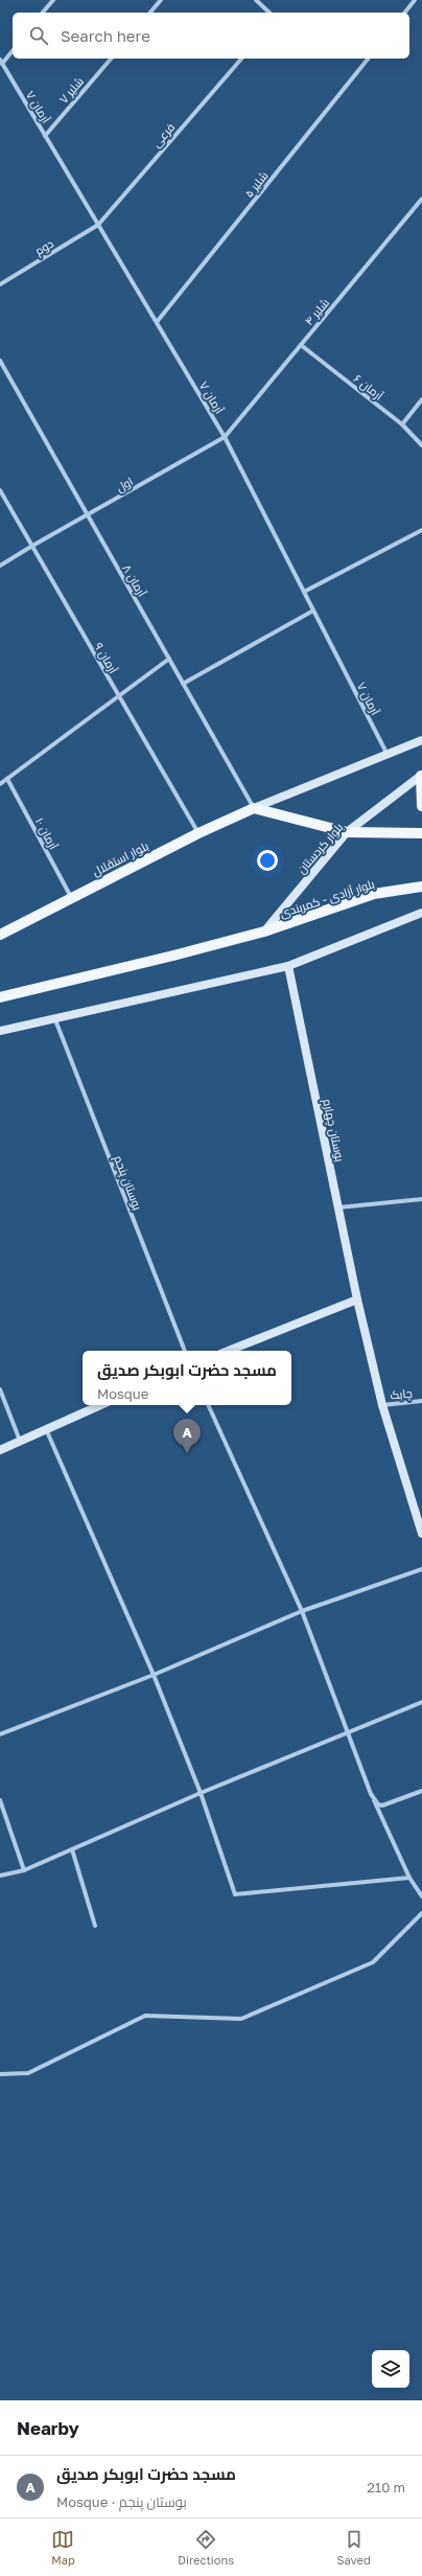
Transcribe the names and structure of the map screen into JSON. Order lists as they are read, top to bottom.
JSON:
{
  "streets": {
    "main road": ["بلوار استقلال", "بلوار آزادی - کمربندی"],
    "street": [
      "شلیر ۷",
      "آرمان ۷",
      "فرعی",
      "شلیر ۵",
      "دوم",
      "شلیر ۴",
      "آرمان ۶",
      "اول",
      "آرمان ۸",
      "آرمان ۹",
      "آرمان ۱۰",
      "بلوار کردستان",
      "بوستان چهارم",
      "بوستان پنجم",
      "چابک"
    ]
  },
  "crossings": [
    ["شلیر ۷", "آرمان ۷"],
    ["آرمان ۷", "فرعی"],
    ["آرمان ۷", "شلیر ۵"],
    ["آرمان ۷", "دوم"],
    ["آرمان ۷", "شلیر ۴"],
    ["آرمان ۷", "اول"],
    ["فرعی", "دوم"],
    ["شلیر ۴", "آرمان ۶"],
    ["شلیر ۴", "اول"],
    ["اول", "آرمان ۸"],
    ["اول", "آرمان ۹"],
    ["آرمان ۸", "بلوار استقلال"],
    ["آرمان ۹", "بلوار استقلال"],
    ["آرمان ۱۰", "بلوار استقلال"],
    ["بلوار کردستان", "بلوار آزادی - کمربندی"],
    ["بوستان چهارم", "چابک"]
  ],
  "page": {
    "search": "Search here",
    "popup": ["مسجد حضرت ابوبکر صدیق", "Mosque"],
    "pins": "A",
    "heading": "Nearby",
    "list": [
      {
        "mark": "A",
        "name": "مسجد حضرت ابوبکر صدیق",
        "note": "Mosque · بوستان پنجم",
        "value": "210 m"
      }
    ],
    "nav": ["Map", "Directions", "Saved"]
  }
}
